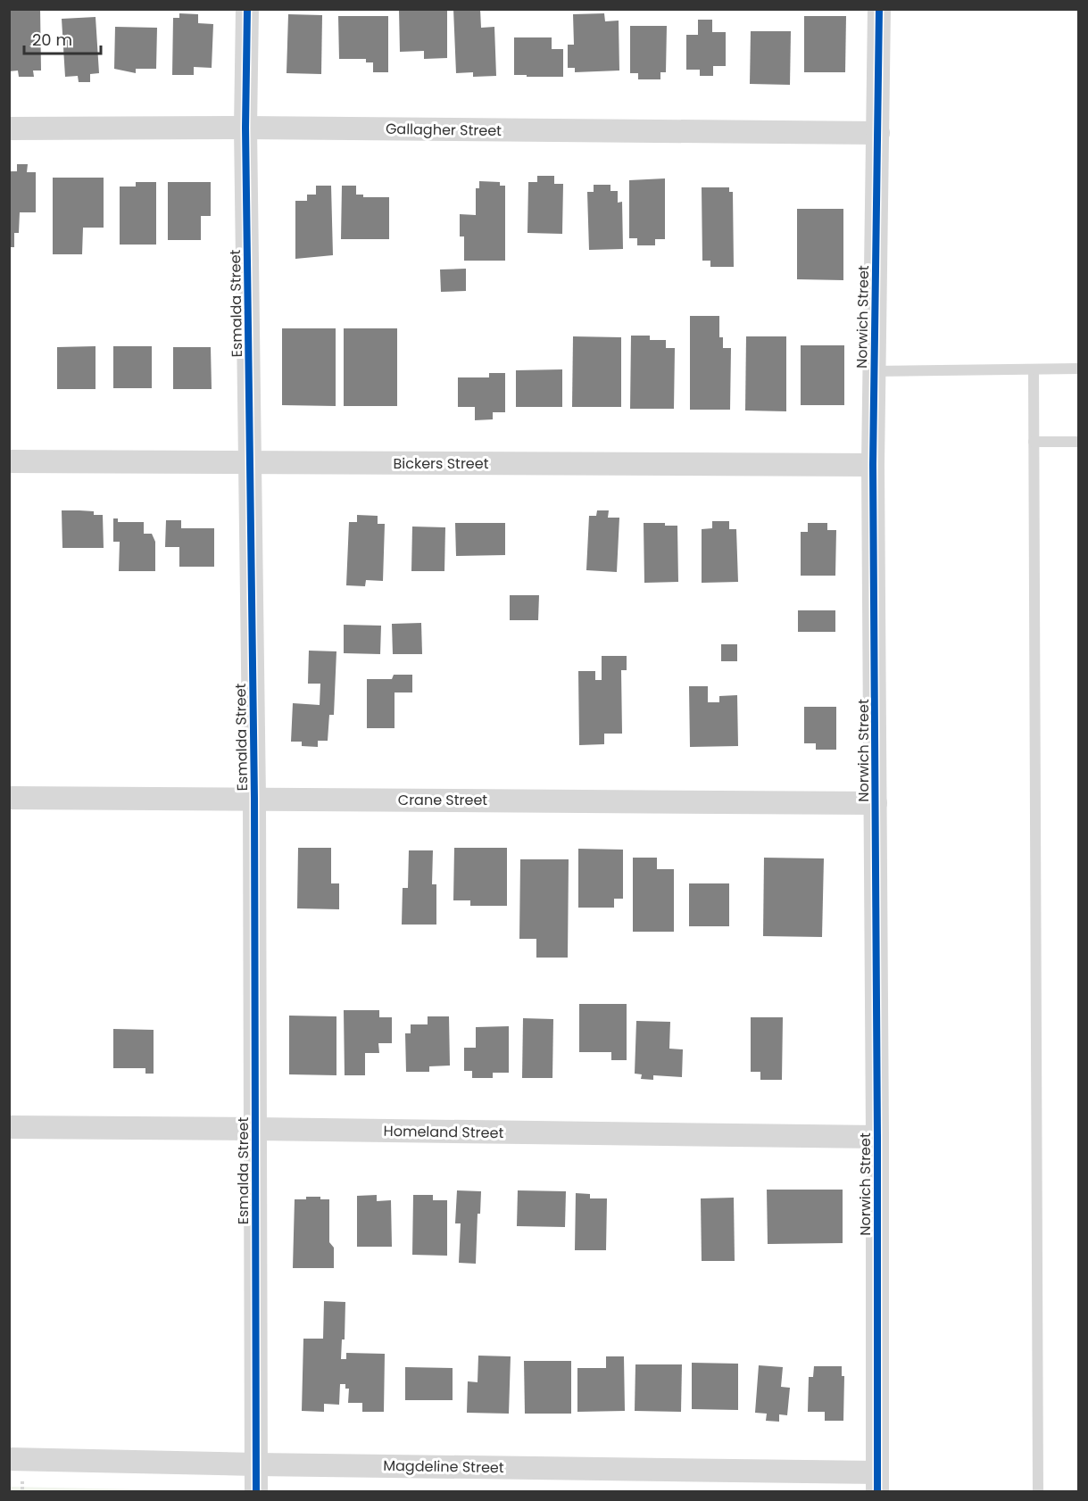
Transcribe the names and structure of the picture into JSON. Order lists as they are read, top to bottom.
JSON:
{
  "streets": {
    "street": [
      "Gallagher Street",
      "Esmalda Street",
      "Norwich Street",
      "Bickers Street",
      "Crane Street",
      "Homeland Street",
      "Magdeline Street"
    ]
  },
  "crossings": [
    ["Gallagher Street", "Esmalda Street"],
    ["Gallagher Street", "Norwich Street"],
    ["Esmalda Street", "Bickers Street"],
    ["Esmalda Street", "Crane Street"],
    ["Esmalda Street", "Homeland Street"],
    ["Esmalda Street", "Magdeline Street"],
    ["Norwich Street", "Bickers Street"],
    ["Norwich Street", "Crane Street"],
    ["Norwich Street", "Homeland Street"],
    ["Norwich Street", "Magdeline Street"]
  ],
  "scale_bar": "20 m"
}
